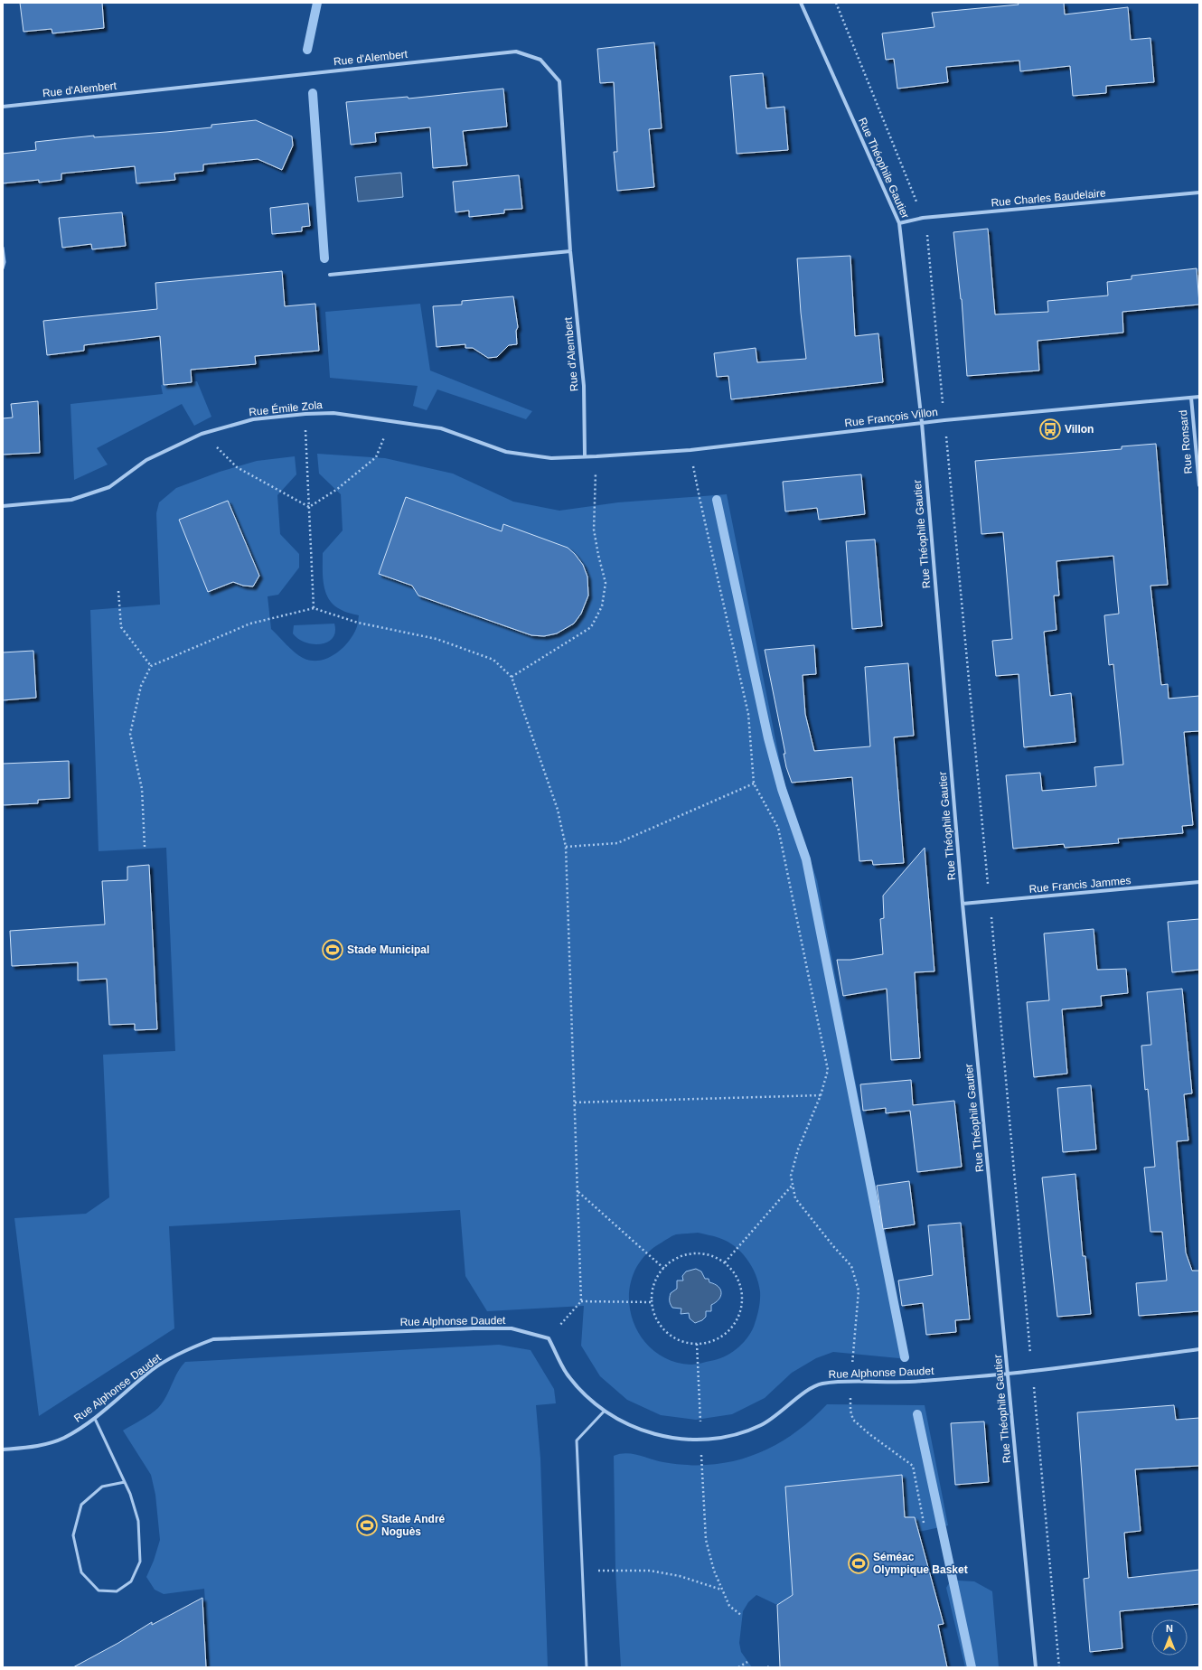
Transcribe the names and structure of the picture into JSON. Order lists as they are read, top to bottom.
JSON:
{
  "streets": {
    "street": [
      "Rue d'Alembert",
      "Rue Théophile Gautier",
      "Rue Charles Baudelaire",
      "Rue Émile Zola",
      "Rue François Villon",
      "Rue Ronsard",
      "Rue Francis Jammes",
      "Rue Alphonse Daudet"
    ]
  },
  "crossings": [
    ["Rue d'Alembert", "Rue Émile Zola"],
    ["Rue d'Alembert", "Rue François Villon"],
    ["Rue Théophile Gautier", "Rue Charles Baudelaire"],
    ["Rue Théophile Gautier", "Rue François Villon"],
    ["Rue Théophile Gautier", "Rue Francis Jammes"],
    ["Rue Théophile Gautier", "Rue Alphonse Daudet"],
    ["Rue Émile Zola", "Rue François Villon"],
    ["Rue François Villon", "Rue Ronsard"]
  ],
  "places": {
    "bus stop": ["Villon"],
    "sports": ["Stade Municipal", "Stade André Noguès", "Séméac Olympique Basket"]
  },
  "north": "top"
}
